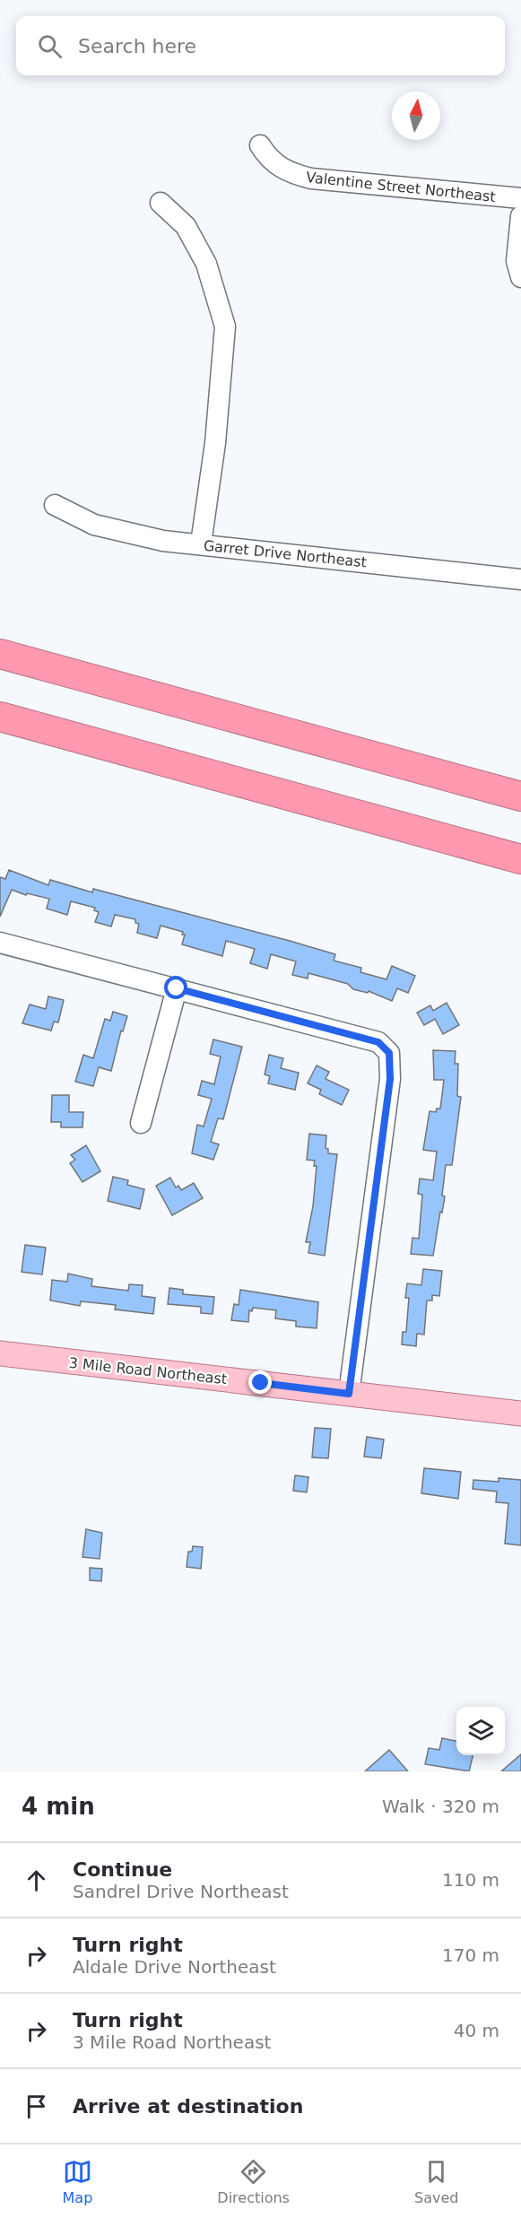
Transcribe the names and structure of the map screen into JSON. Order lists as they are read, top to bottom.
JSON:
{
  "streets": {
    "main road": ["3 Mile Road Northeast"],
    "street": ["Valentine Street Northeast", "Garret Drive Northeast"]
  },
  "north": "top",
  "page": {
    "search": "Search here",
    "heading": ["4 min", "Walk · 320 m"],
    "list": [
      ["Continue", "Sandrel Drive Northeast", "110 m"],
      ["Turn right", "Aldale Drive Northeast", "170 m"],
      ["Turn right", "3 Mile Road Northeast", "40 m"],
      "Arrive at destination"
    ],
    "nav": ["Map", "Directions", "Saved"]
  }
}
